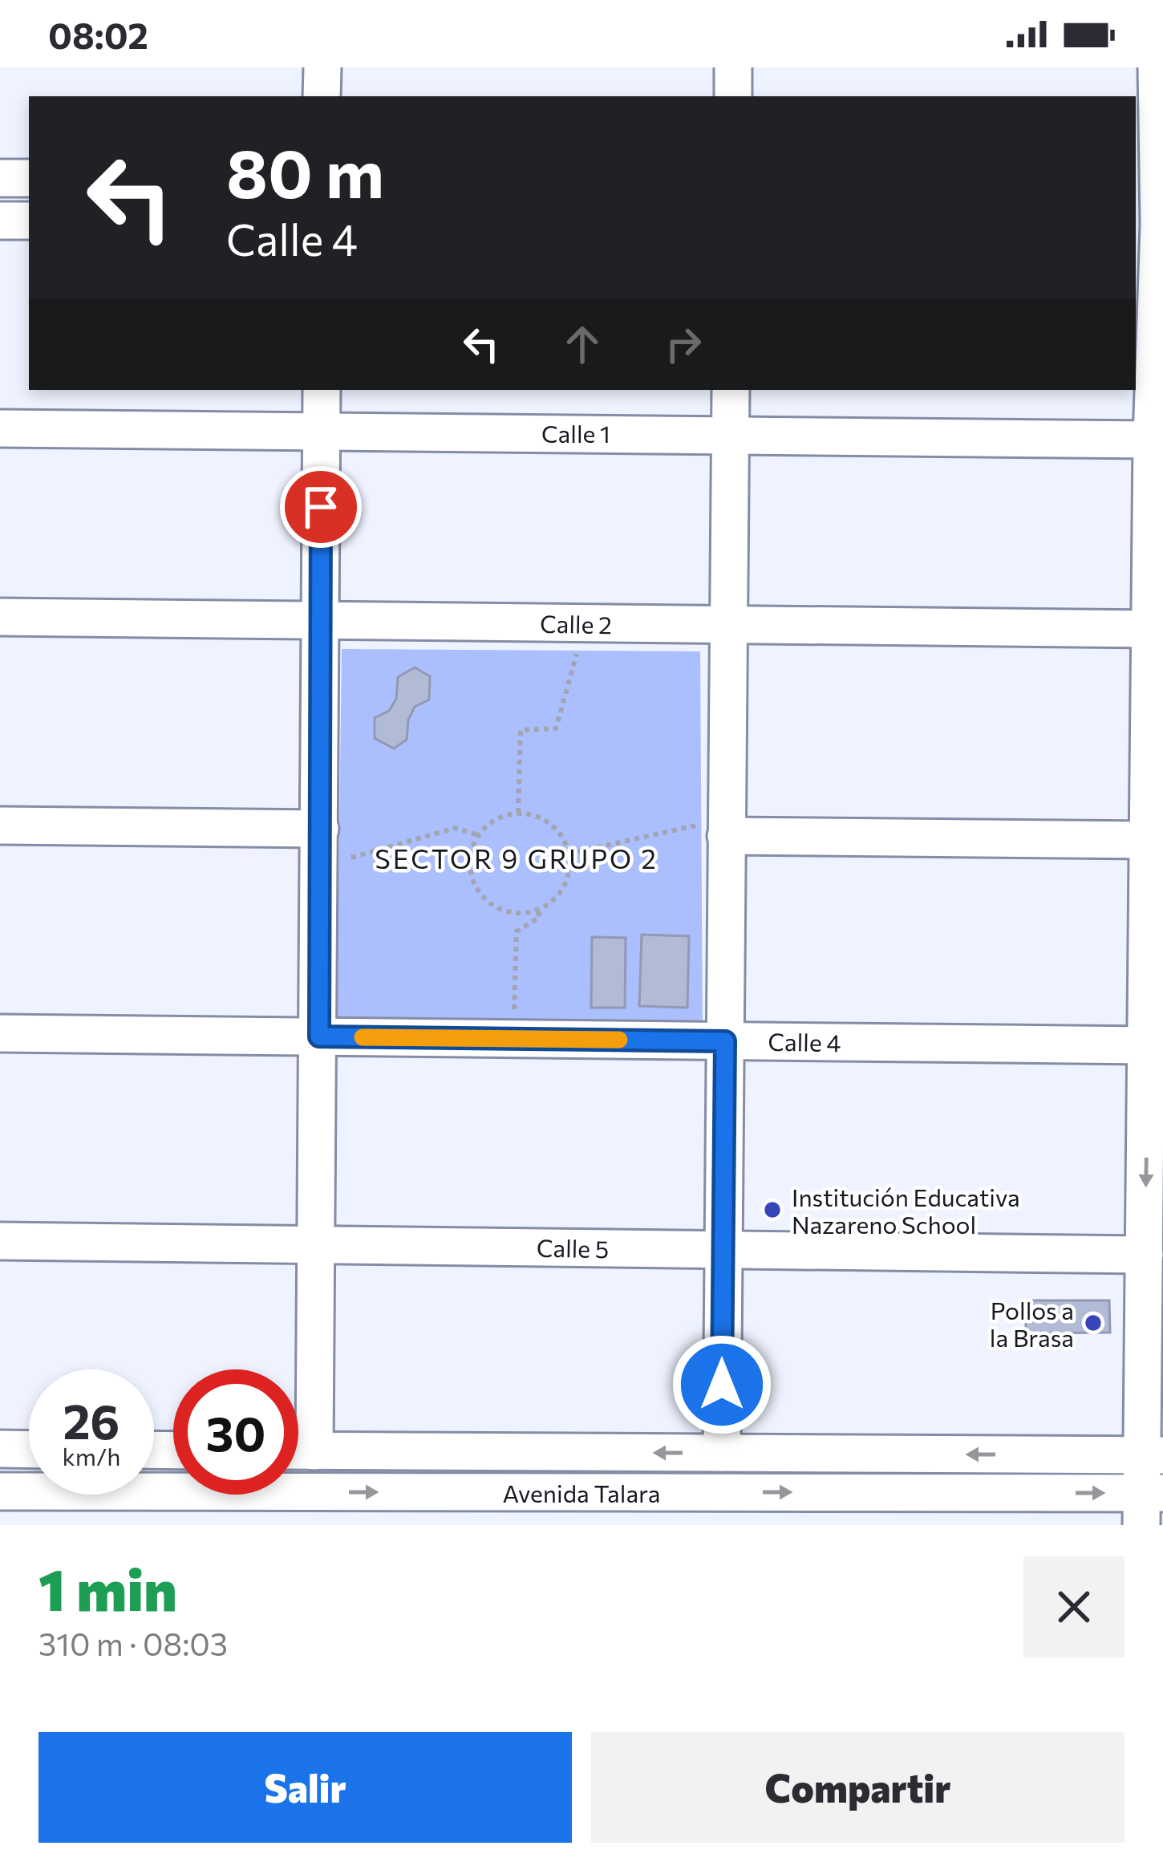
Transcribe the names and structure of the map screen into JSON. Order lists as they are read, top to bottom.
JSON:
{
  "streets": {
    "street": [
      "Calle 1",
      "Calle 2",
      "Calle 4",
      "Calle 5",
      "Avenida Talara"
    ]
  },
  "districts": ["SECTOR 9 GRUPO 2"],
  "places": ["Institución Educativa Nazareno School", "Pollos a la Brasa"],
  "page": {
    "status": "08:02",
    "turn": ["80 m", "Calle 4"],
    "speed": "26 km/h",
    "limit": "30",
    "heading": ["1 min", "310 m · 08:03"],
    "buttons": ["Salir", "Compartir"]
  }
}
